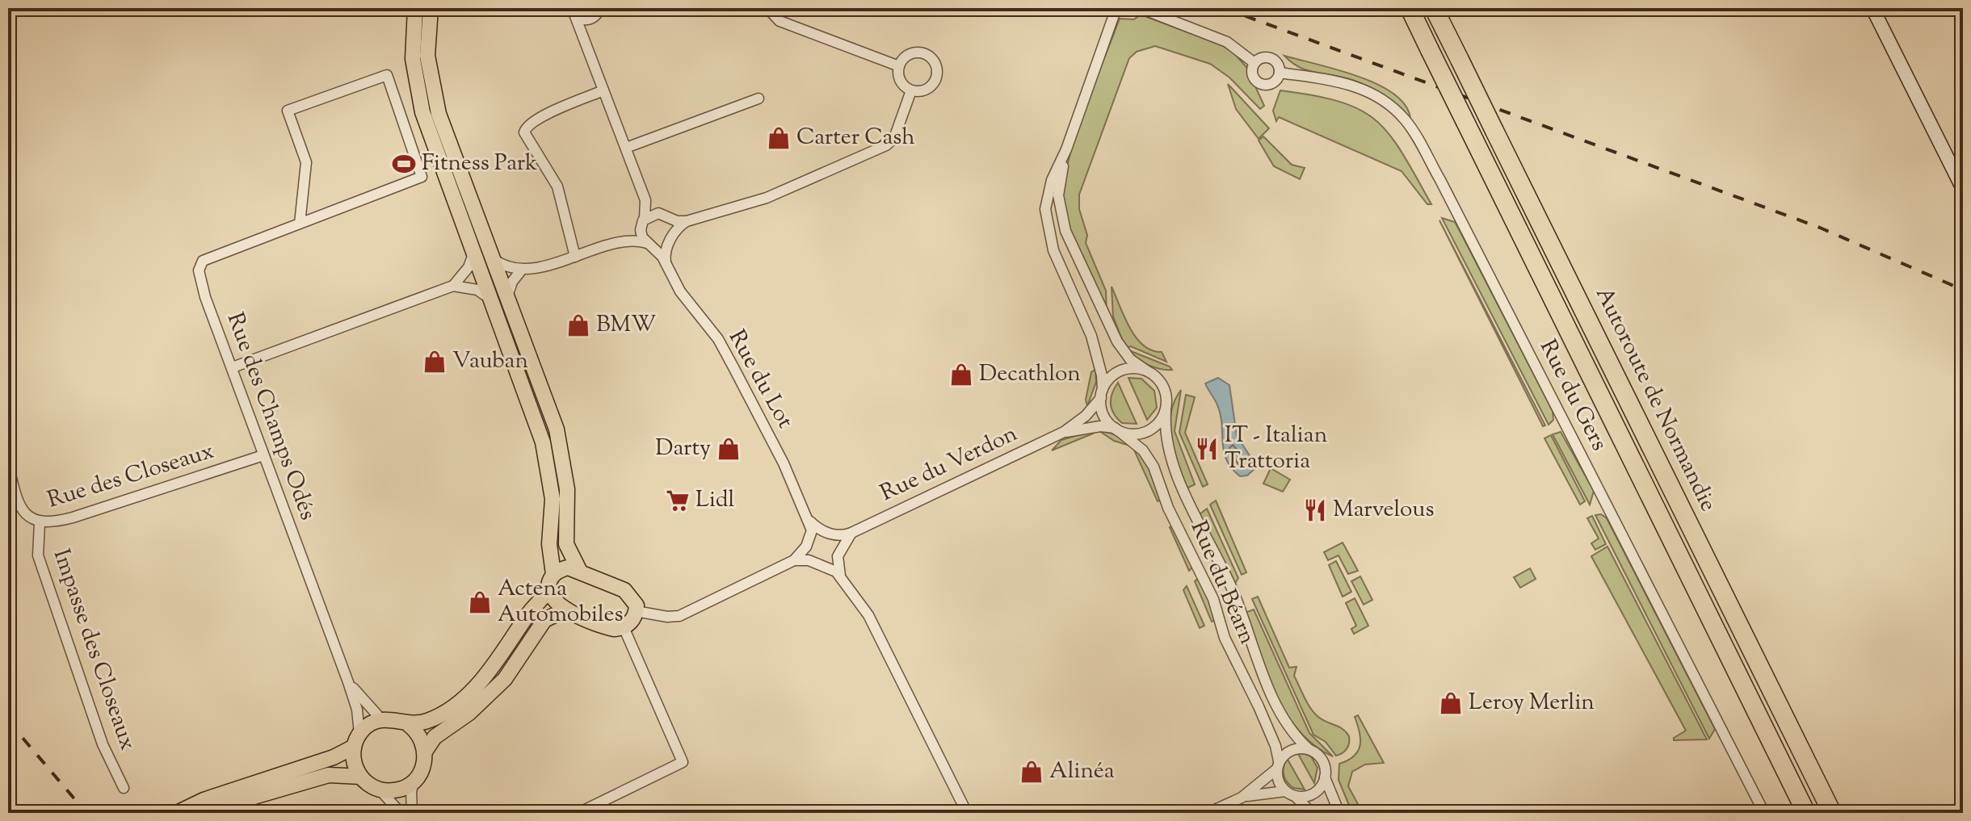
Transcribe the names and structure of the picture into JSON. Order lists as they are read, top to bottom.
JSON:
{
  "streets": {
    "highway": ["Autoroute de Normandie"],
    "street": [
      "Rue du Lot",
      "Rue du Gers",
      "Rue des Champs Odés",
      "Rue du Verdon",
      "Rue des Closeaux",
      "Rue du Béarn",
      "Impasse des Closeaux"
    ]
  },
  "crossings": [
    ["Rue des Champs Odés", "Rue des Closeaux"],
    ["Rue du Verdon", "Rue du Béarn"],
    ["Rue des Closeaux", "Impasse des Closeaux"]
  ],
  "places": {
    "shop": [
      "Carter Cash",
      "BMW",
      "Vauban",
      "Decathlon",
      "Darty",
      "Actena Automobiles",
      "Leroy Merlin",
      "Alinéa"
    ],
    "sports": ["Fitness Park"],
    "restaurant": ["IT - Italian Trattoria", "Marvelous"],
    "supermarket": ["Lidl"]
  }
}
